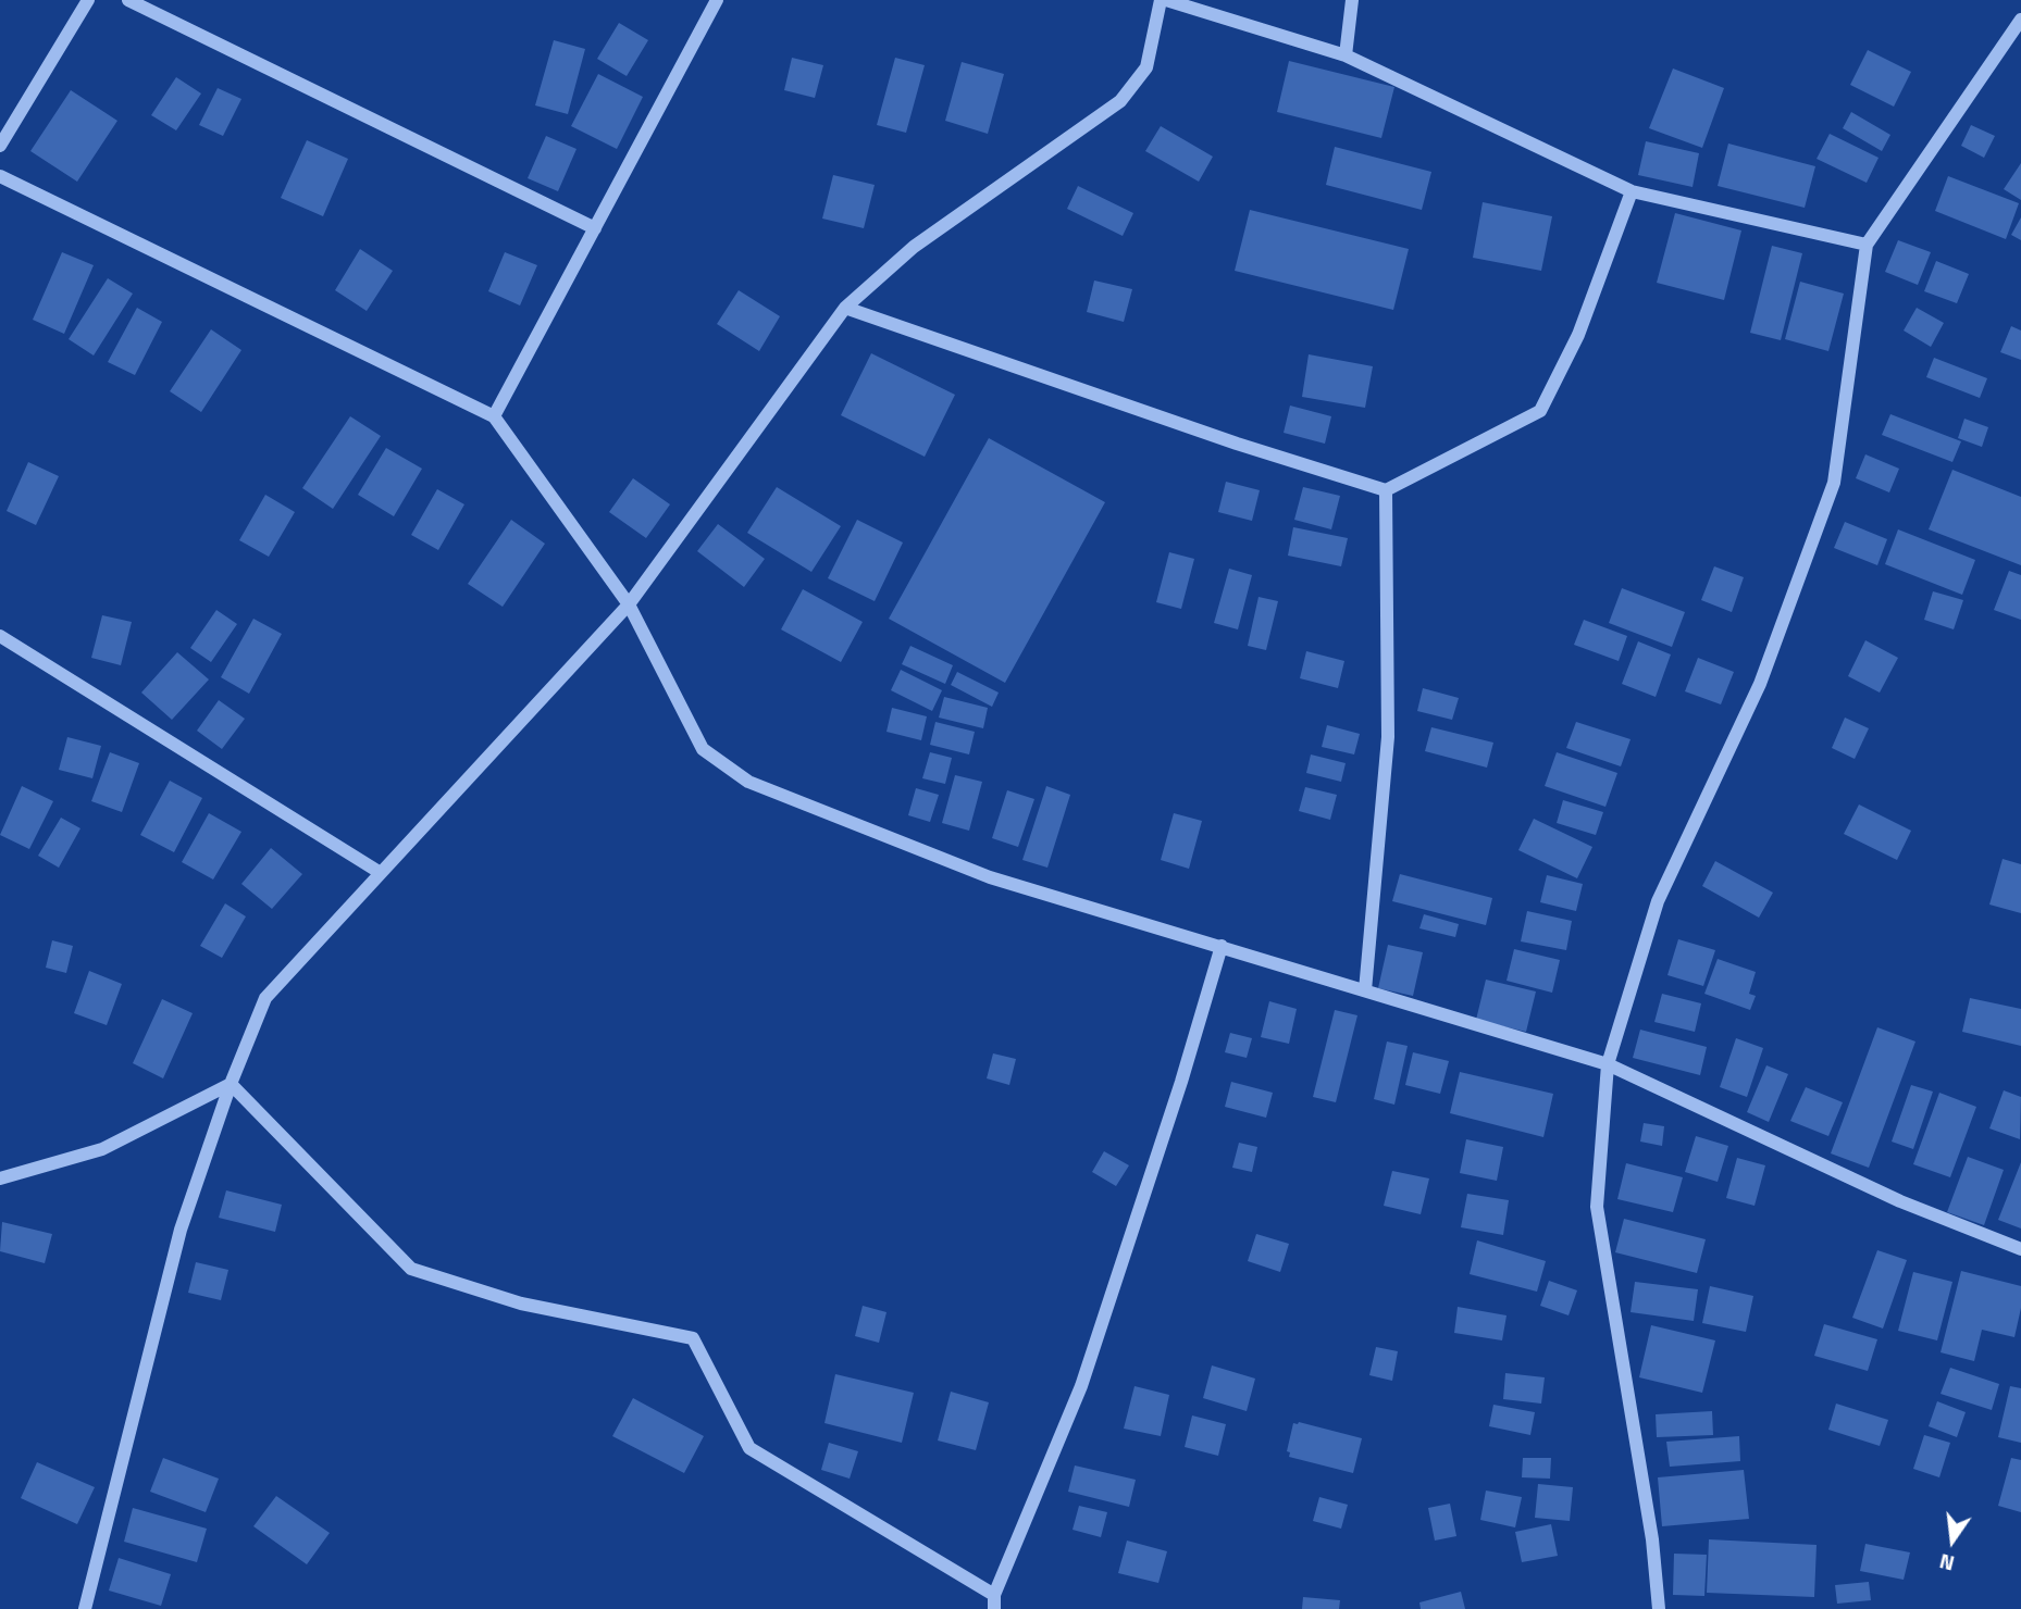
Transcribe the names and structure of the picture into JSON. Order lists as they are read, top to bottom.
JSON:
{
  "north": "bottom"
}
